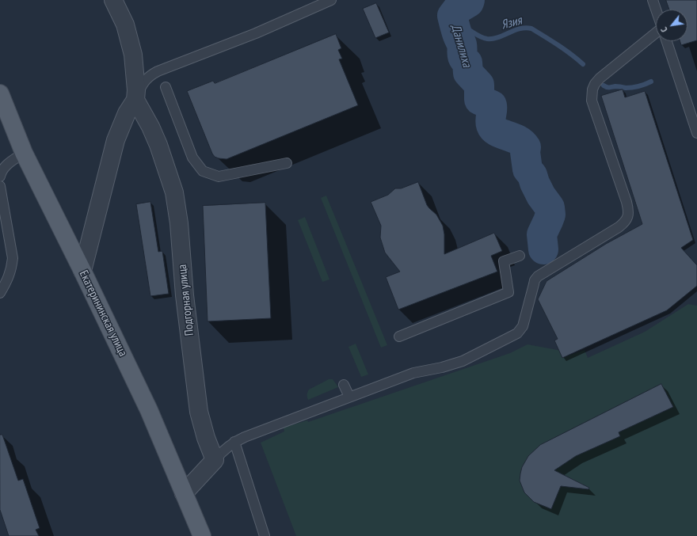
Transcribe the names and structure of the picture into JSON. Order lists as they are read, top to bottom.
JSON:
{
  "streets": {
    "main road": ["Екатерининская улица"],
    "street": ["Подгорная улица"]
  },
  "water": ["Язия", "Данилиха"],
  "north": "bottom left"
}
